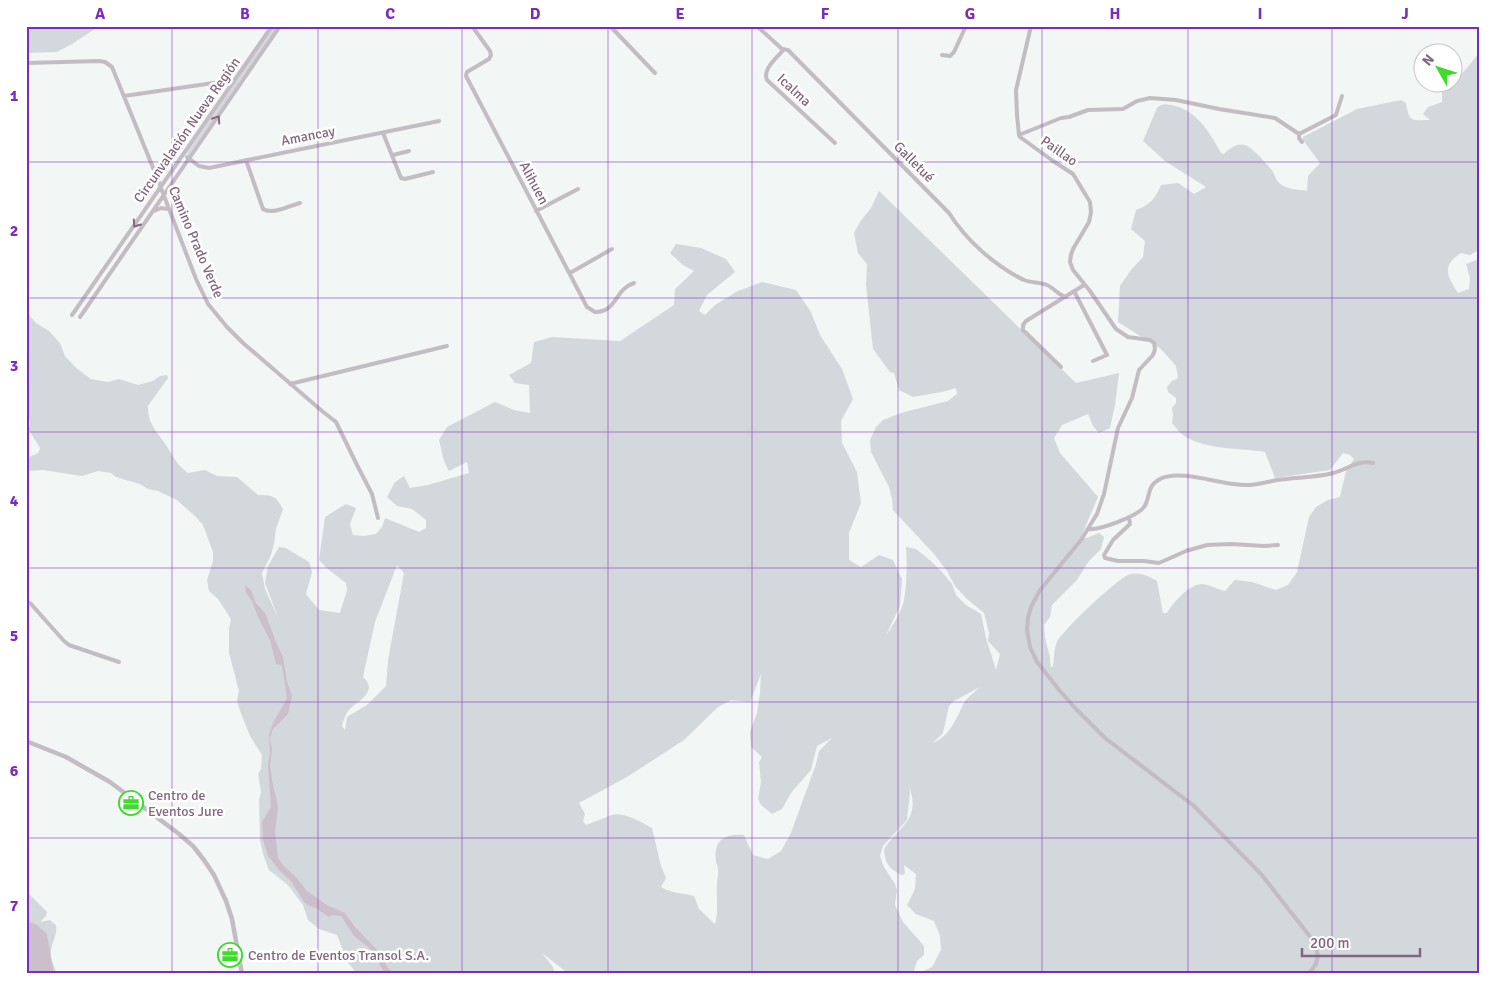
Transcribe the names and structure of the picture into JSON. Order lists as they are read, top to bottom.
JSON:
{
  "streets": {
    "street": [
      "Icalma",
      "Circunvalación Nueva Región",
      "Amancay",
      "Paillao",
      "Galletué",
      "Alihuen",
      "Camino Prado Verde"
    ]
  },
  "crossings": [
    ["Icalma", "Galletué"],
    ["Circunvalación Nueva Región", "Amancay"],
    ["Circunvalación Nueva Región", "Camino Prado Verde"]
  ],
  "places": {
    "office": ["Centro de Eventos Jure", "Centro de Eventos Transol S.A."]
  },
  "scale_bar": "200 m",
  "north": "top left",
  "grid": {
    "columns": [
      "A",
      "B",
      "C",
      "D",
      "E",
      "F",
      "G",
      "H",
      "I",
      "J"
    ],
    "rows": [
      "1",
      "2",
      "3",
      "4",
      "5",
      "6",
      "7"
    ]
  }
}
